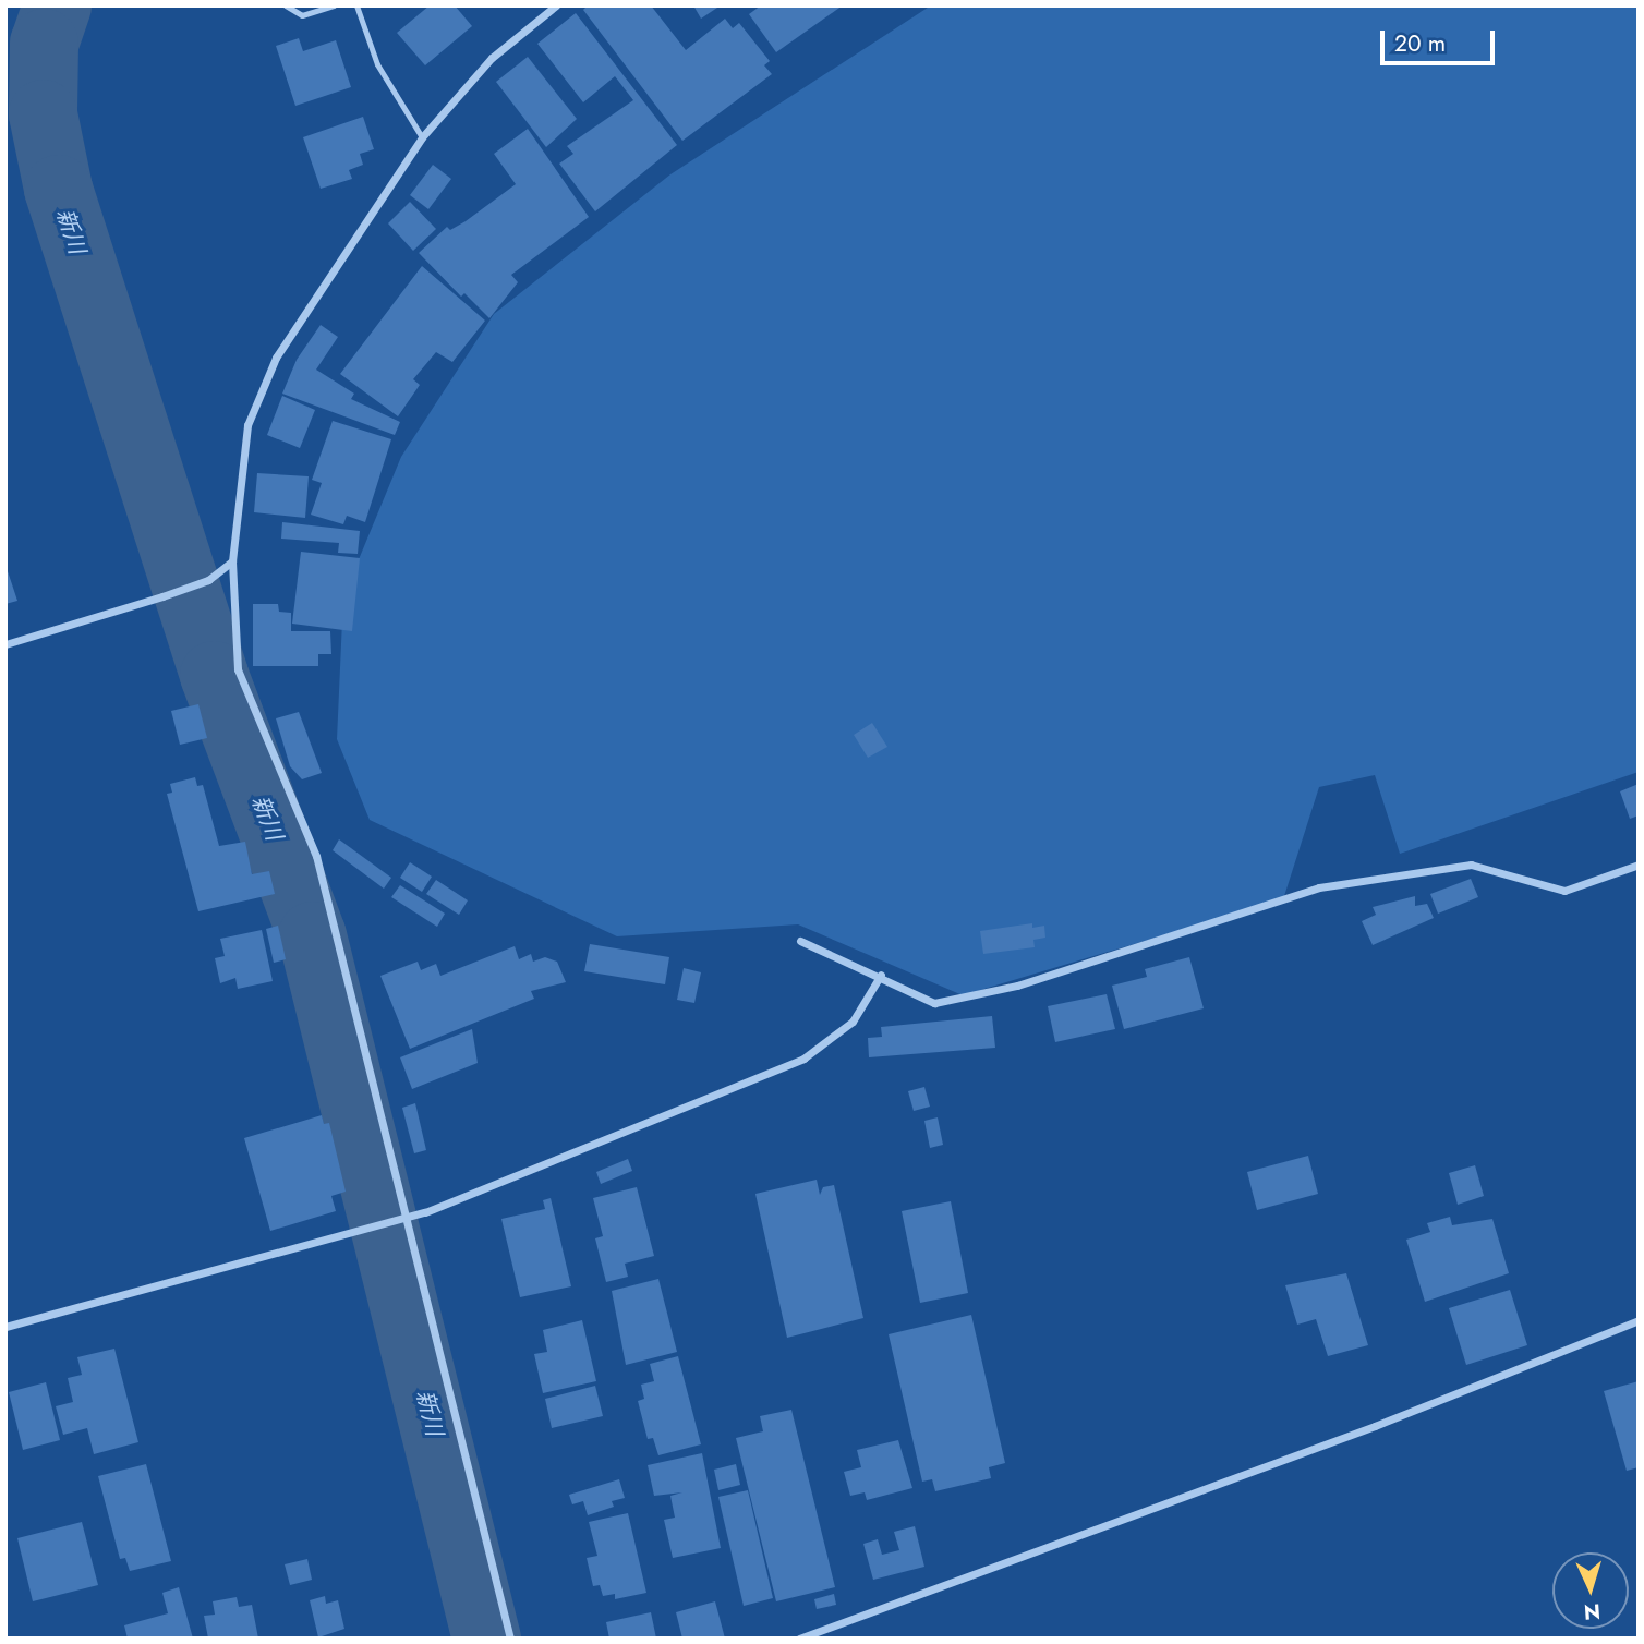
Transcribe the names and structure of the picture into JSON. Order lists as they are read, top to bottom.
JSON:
{
  "water": ["新川"],
  "scale_bar": "20 m",
  "north": "bottom"
}
